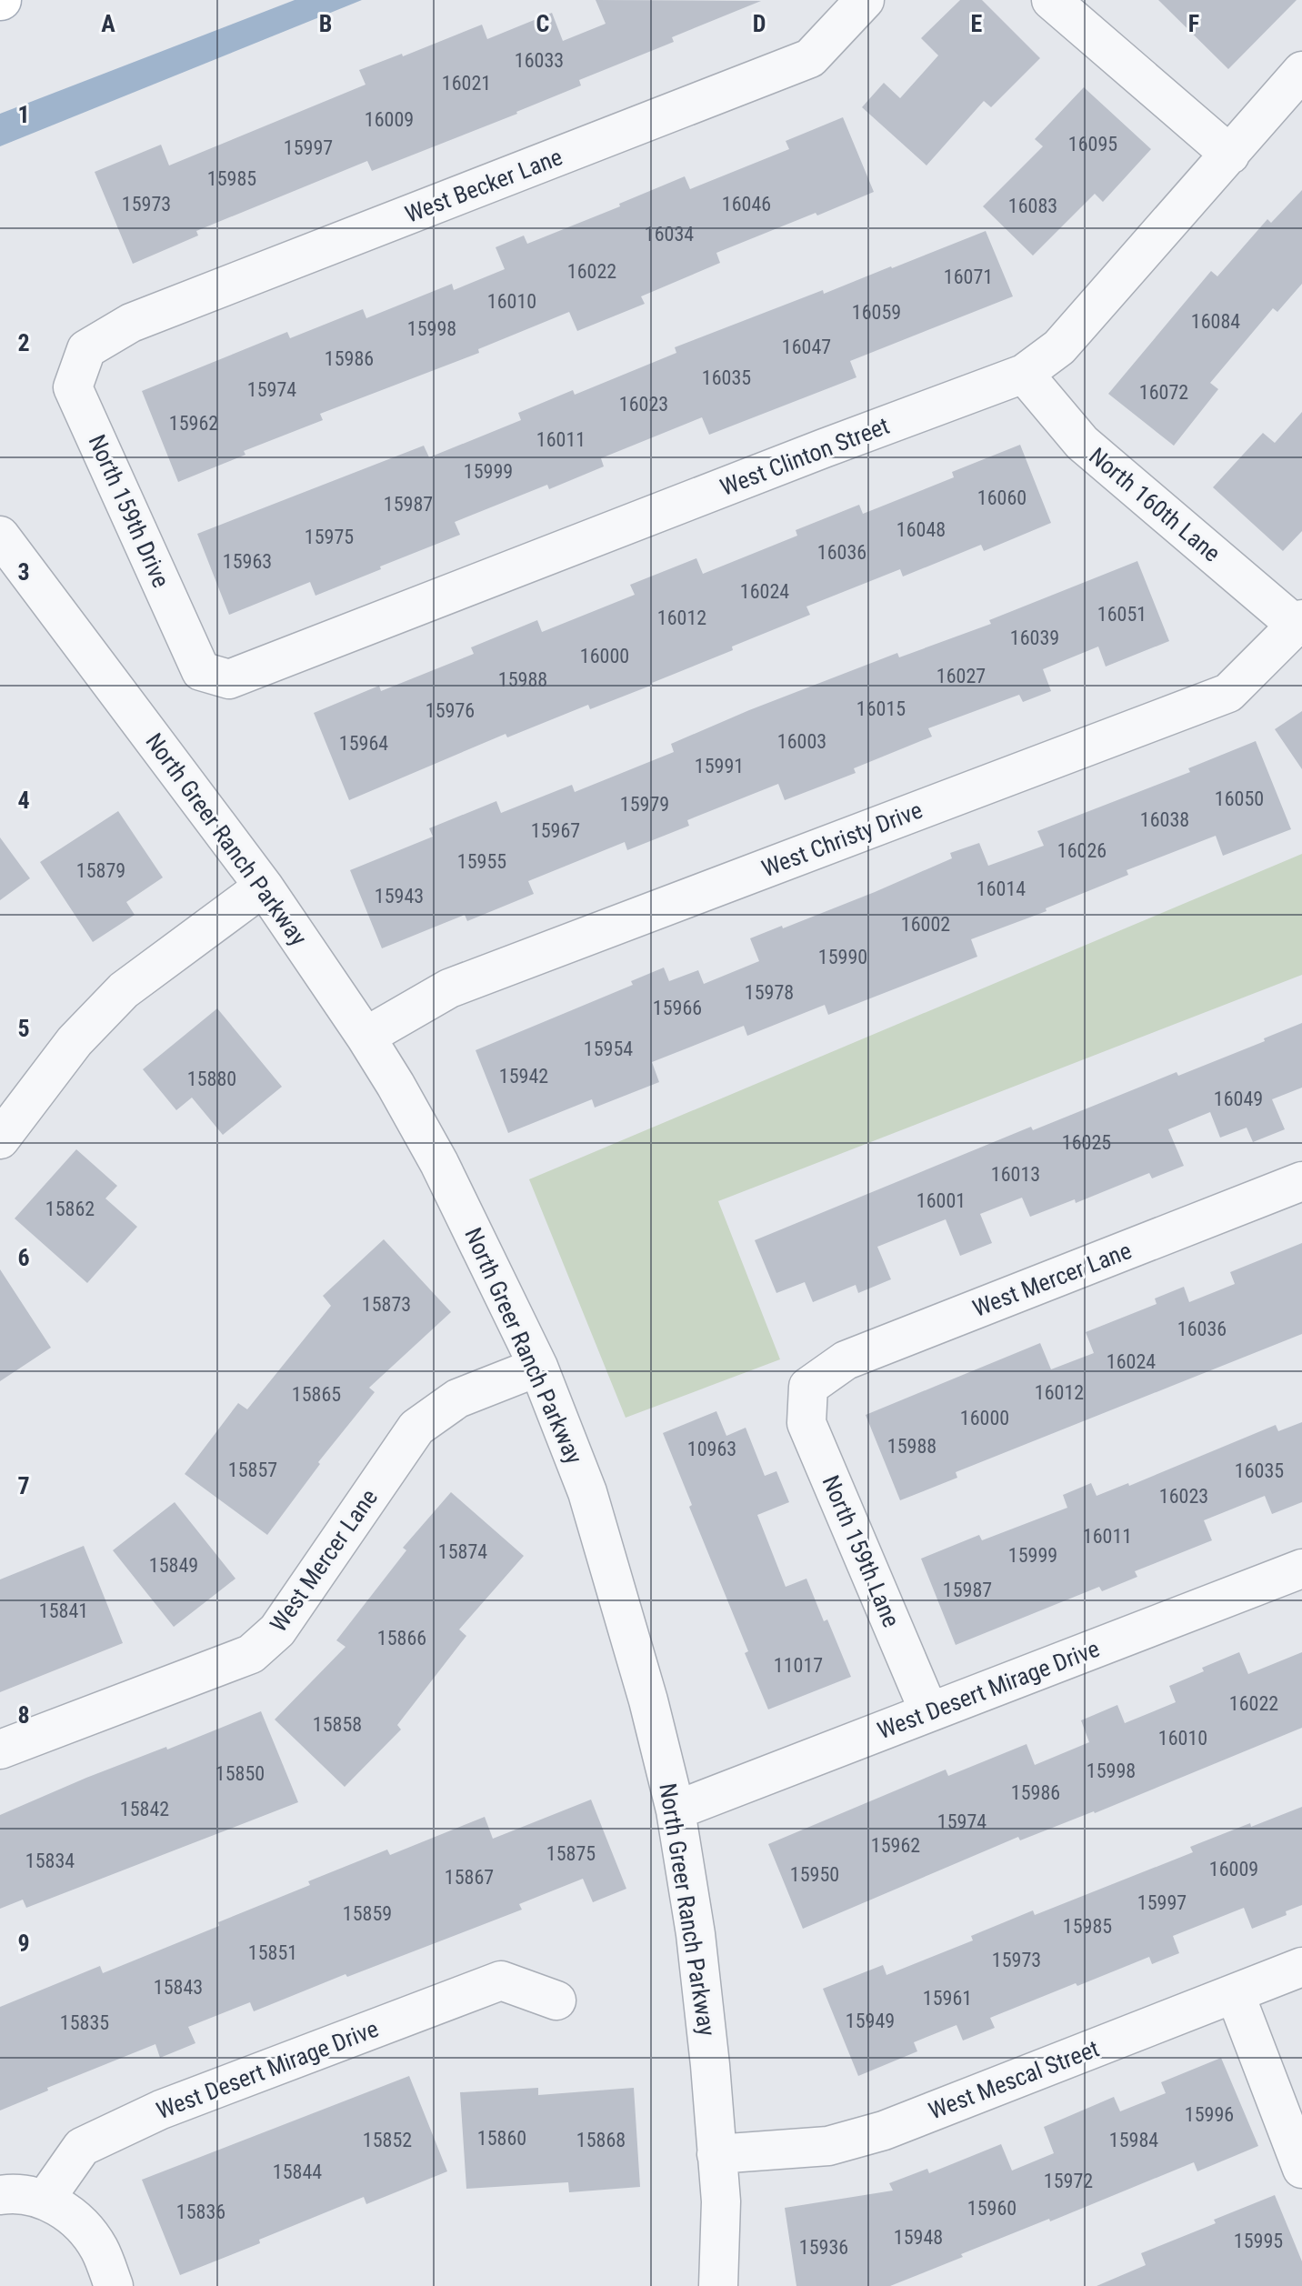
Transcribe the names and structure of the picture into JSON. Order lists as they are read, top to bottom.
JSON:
{
  "streets": {
    "street": [
      "West Becker Lane",
      "West Clinton Street",
      "North 160th Lane",
      "North 159th Drive",
      "North Greer Ranch Parkway",
      "West Christy Drive",
      "West Mercer Lane",
      "North 159th Lane",
      "West Desert Mirage Drive",
      "West Mescal Street"
    ]
  },
  "crossings": [
    ["West Becker Lane", "North 159th Drive"],
    ["West Clinton Street", "North 160th Lane"],
    ["West Clinton Street", "North 159th Drive"],
    ["North 160th Lane", "West Christy Drive"],
    ["North Greer Ranch Parkway", "West Christy Drive"],
    ["North Greer Ranch Parkway", "West Mercer Lane"],
    ["North Greer Ranch Parkway", "West Desert Mirage Drive"],
    ["North Greer Ranch Parkway", "West Mescal Street"],
    ["West Mercer Lane", "North 159th Lane"],
    ["North 159th Lane", "West Desert Mirage Drive"]
  ],
  "house_numbers": [
    "16033",
    "16021",
    "16009",
    "16095",
    "15997",
    "15985",
    "15973",
    "16046",
    "16083",
    "16034",
    "16022",
    "16071",
    "16010",
    "16059",
    "16084",
    "15998",
    "16047",
    "15986",
    "16035",
    "15974",
    "16072",
    "16023",
    "15962",
    "16011",
    "15999",
    "16060",
    "15987",
    "16048",
    "15975",
    "16036",
    "15963",
    "16024",
    "16051",
    "16012",
    "16039",
    "16000",
    "16027",
    "15988",
    "16015",
    "15976",
    "16003",
    "15964",
    "15991",
    "16050",
    "15979",
    "16038",
    "15967",
    "16026",
    "15955",
    "15879",
    "16014",
    "15943",
    "16002",
    "15990",
    "15978",
    "15966",
    "15954",
    "15942",
    "15880",
    "16049",
    "16025",
    "16013",
    "16001",
    "15862",
    "15873",
    "16036",
    "16024",
    "16012",
    "15865",
    "16000",
    "15988",
    "10963",
    "15857",
    "16035",
    "16023",
    "16011",
    "15874",
    "15999",
    "15849",
    "15987",
    "15841",
    "15866",
    "11017",
    "16022",
    "15858",
    "16010",
    "15998",
    "15850",
    "15986",
    "15842",
    "15974",
    "15962",
    "15875",
    "15834",
    "16009",
    "15950",
    "15867",
    "15997",
    "15859",
    "15985",
    "15851",
    "15973",
    "15843",
    "15961",
    "15949",
    "15835",
    "15996",
    "15860",
    "15852",
    "15868",
    "15984",
    "15844",
    "15972",
    "15960",
    "15836",
    "15948",
    "15995",
    "15936"
  ],
  "grid": {
    "columns": [
      "A",
      "B",
      "C",
      "D",
      "E",
      "F"
    ],
    "rows": [
      "1",
      "2",
      "3",
      "4",
      "5",
      "6",
      "7",
      "8",
      "9"
    ]
  }
}
